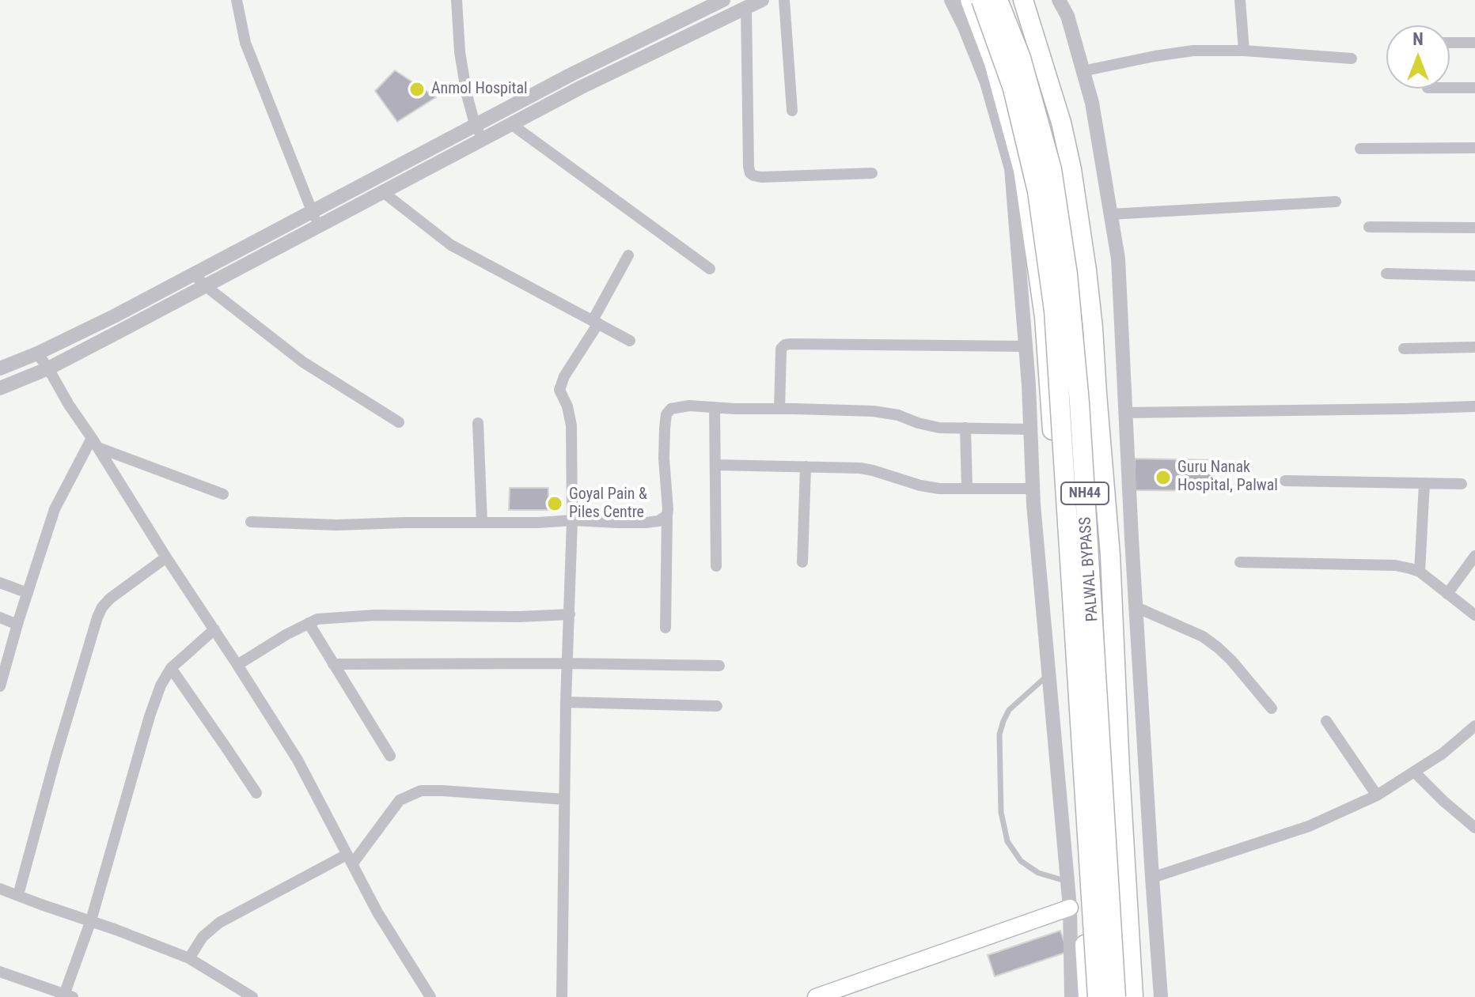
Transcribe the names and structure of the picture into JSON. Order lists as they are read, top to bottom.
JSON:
{
  "streets": {
    "highway": ["NH44", "PALWAL BYPASS"]
  },
  "places": ["Anmol Hospital", "Guru Nanak Hospital, Palwal", "Goyal Pain & Piles Centre"],
  "north": "top"
}
